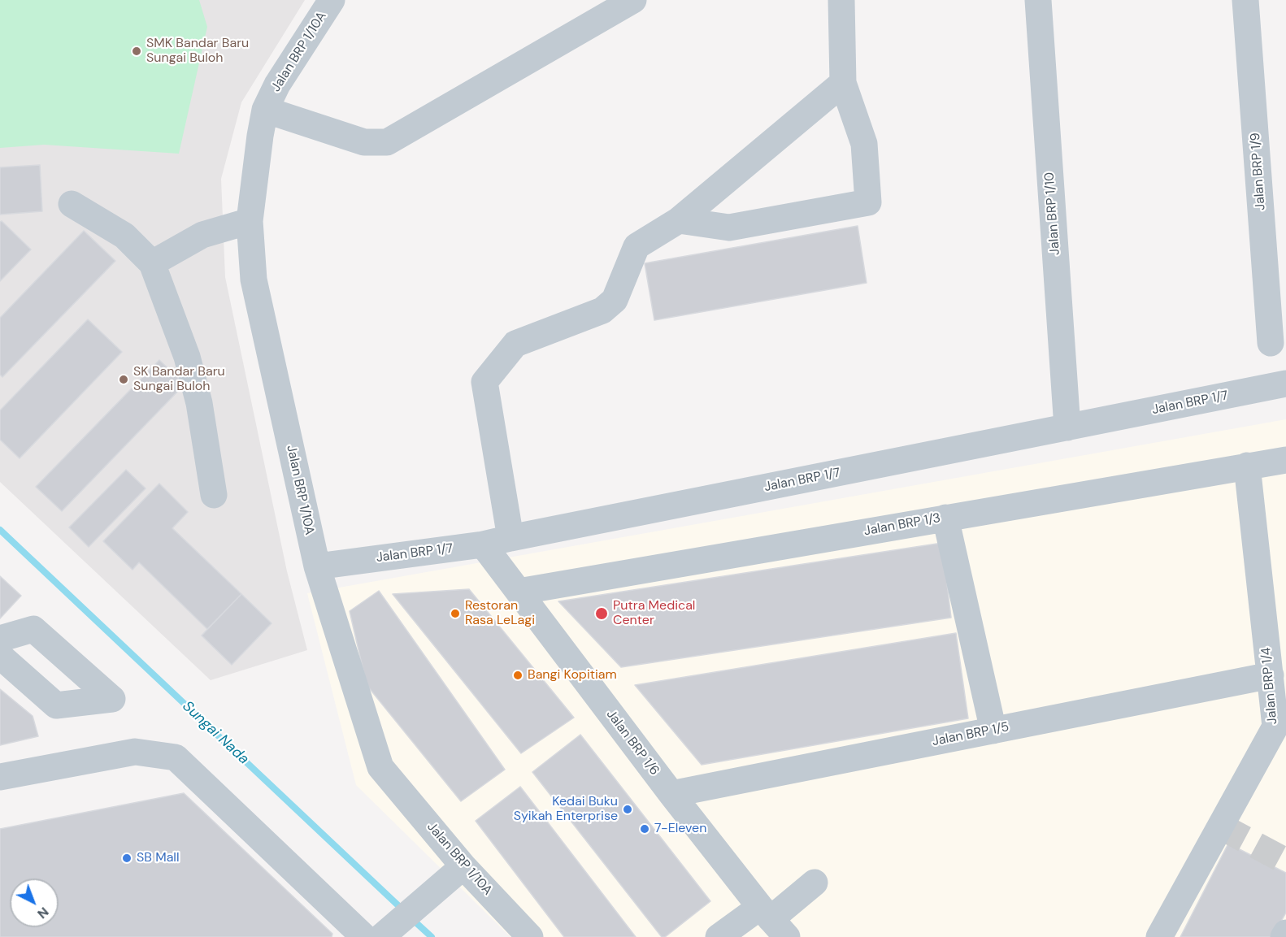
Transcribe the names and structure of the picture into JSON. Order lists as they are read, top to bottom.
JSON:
{
  "streets": {
    "street": [
      "Jalan BRP 1/10A",
      "Jalan BRP 1/9",
      "Jalan BRP 1/10",
      "Jalan BRP 1/7",
      "Jalan BRP 1/3",
      "Jalan BRP 1/4",
      "Jalan BRP 1/5",
      "Jalan BRP 1/6"
    ]
  },
  "crossings": [
    ["Jalan BRP 1/10A", "Jalan BRP 1/7"],
    ["Jalan BRP 1/10", "Jalan BRP 1/7"],
    ["Jalan BRP 1/7", "Jalan BRP 1/6"],
    ["Jalan BRP 1/3", "Jalan BRP 1/4"],
    ["Jalan BRP 1/3", "Jalan BRP 1/6"],
    ["Jalan BRP 1/4", "Jalan BRP 1/5"],
    ["Jalan BRP 1/5", "Jalan BRP 1/6"]
  ],
  "water": ["Sungai Nada"],
  "places": [
    "SMK Bandar Baru Sungai Buloh",
    "SK Bandar Baru Sungai Buloh",
    "Restoran Rasa LeLagi",
    "Putra Medical Center",
    "Bangi Kopitiam",
    "Kedai Buku Syikah Enterprise",
    "7-Eleven",
    "SB Mall"
  ],
  "north": "bottom right"
}
